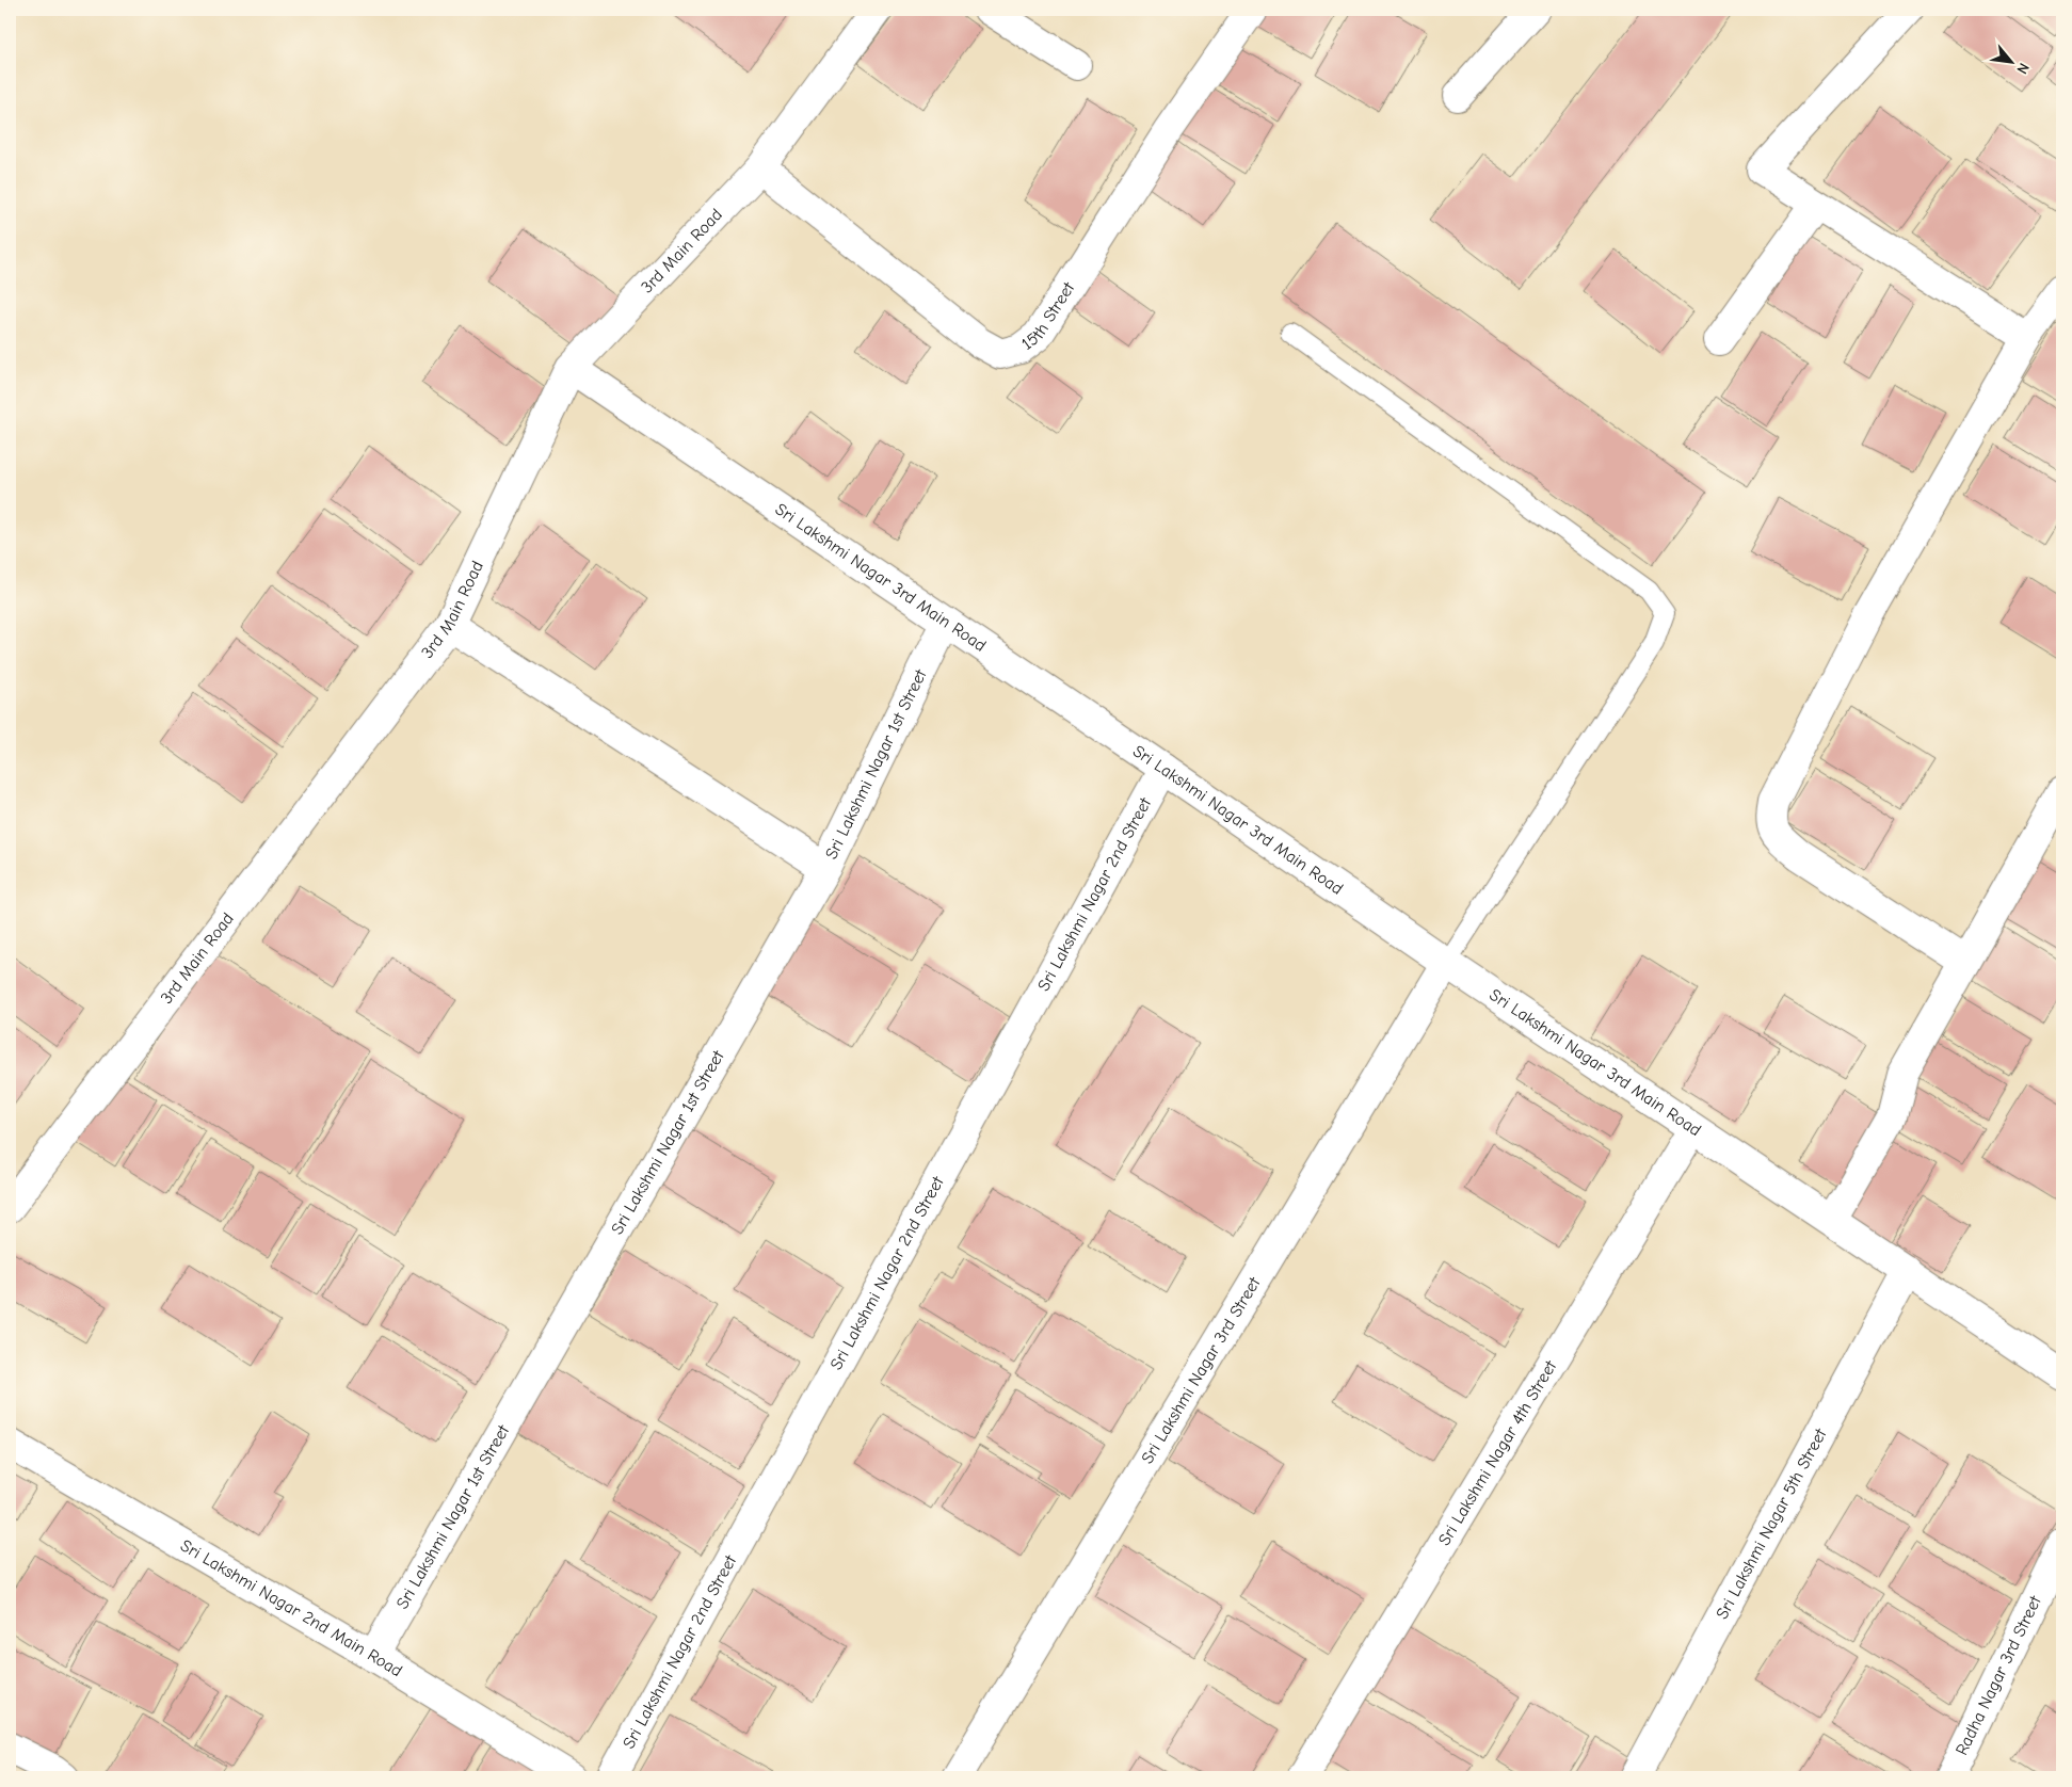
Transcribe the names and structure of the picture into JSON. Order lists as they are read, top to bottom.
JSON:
{
  "streets": {
    "street": [
      "3rd Main Road",
      "15th Street",
      "Sri Lakshmi Nagar 3rd Main Road",
      "Sri Lakshmi Nagar 1st Street",
      "Sri Lakshmi Nagar 2nd Street",
      "Sri Lakshmi Nagar 3rd Street",
      "Sri Lakshmi Nagar 4th Street",
      "Sri Lakshmi Nagar 5th Street",
      "Sri Lakshmi Nagar 2nd Main Road",
      "Radha Nagar 3rd Street"
    ]
  },
  "crossings": [
    ["3rd Main Road", "15th Street"],
    ["3rd Main Road", "Sri Lakshmi Nagar 3rd Main Road"],
    ["Sri Lakshmi Nagar 3rd Main Road", "Sri Lakshmi Nagar 1st Street"],
    ["Sri Lakshmi Nagar 3rd Main Road", "Sri Lakshmi Nagar 2nd Street"],
    ["Sri Lakshmi Nagar 3rd Main Road", "Sri Lakshmi Nagar 3rd Street"],
    ["Sri Lakshmi Nagar 3rd Main Road", "Sri Lakshmi Nagar 4th Street"],
    ["Sri Lakshmi Nagar 3rd Main Road", "Sri Lakshmi Nagar 5th Street"],
    ["Sri Lakshmi Nagar 1st Street", "Sri Lakshmi Nagar 2nd Main Road"]
  ],
  "north": "bottom right"
}
